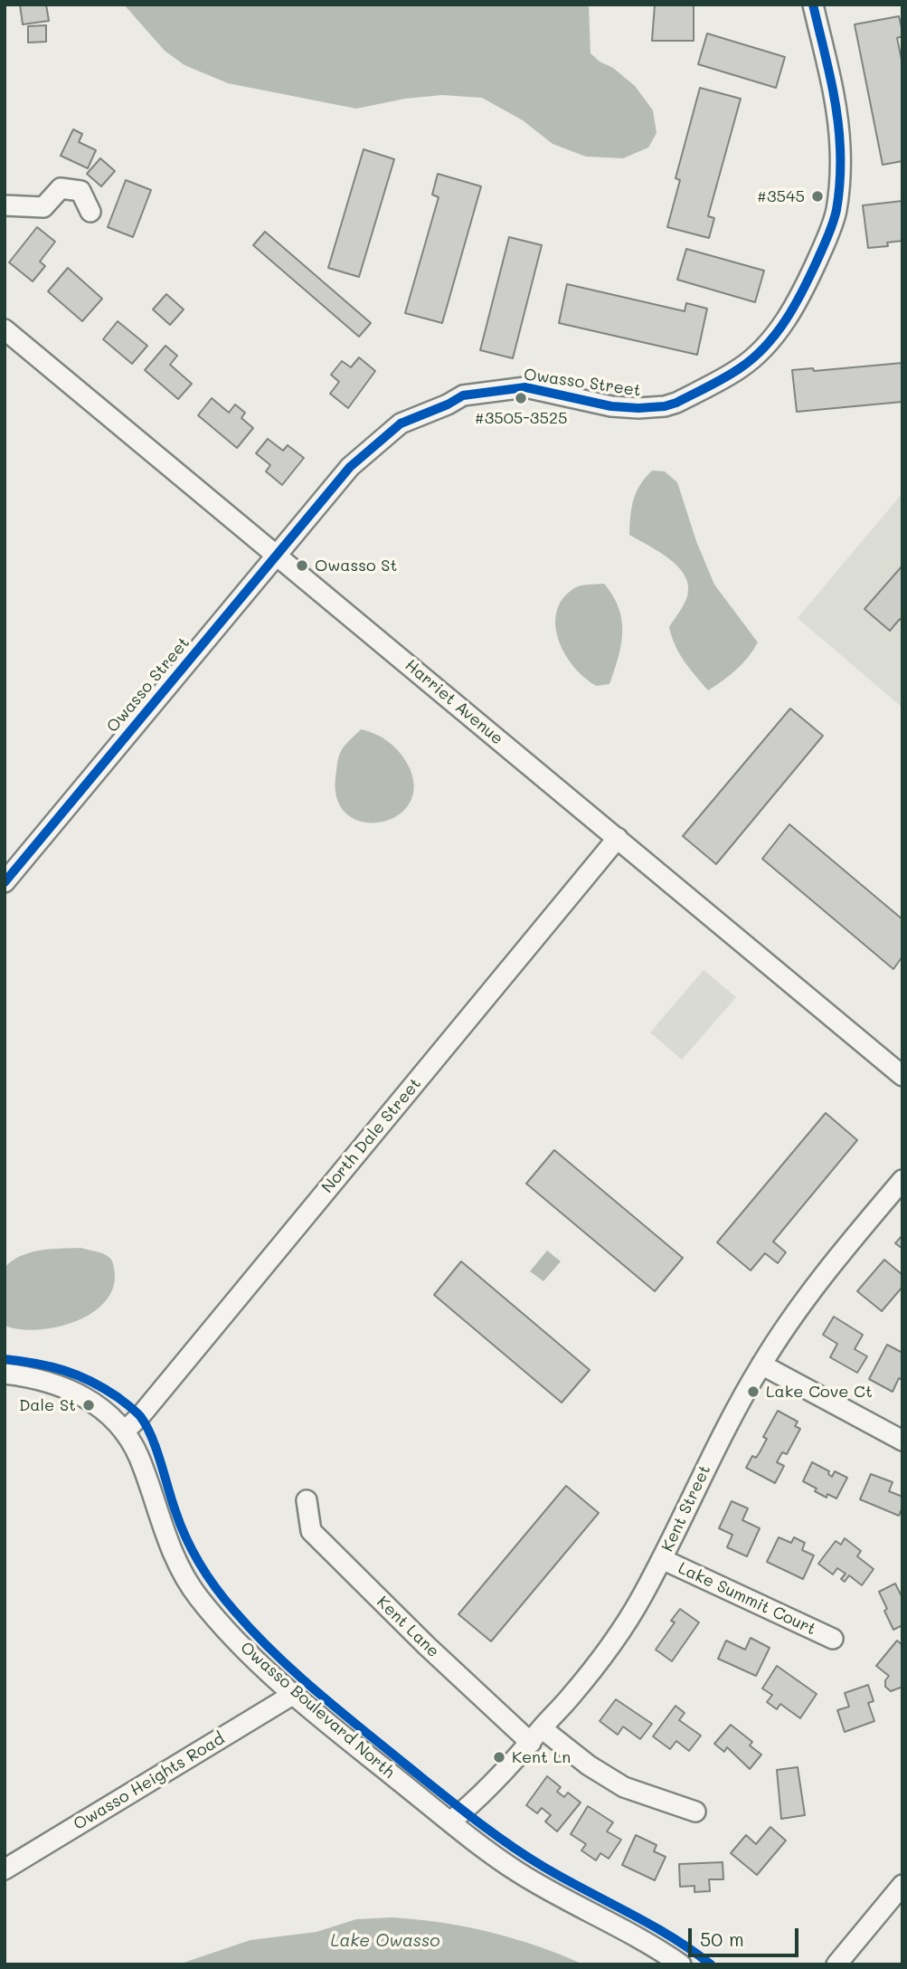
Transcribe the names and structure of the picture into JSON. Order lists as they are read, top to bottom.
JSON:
{
  "streets": {
    "street": [
      "Owasso Street",
      "Harriet Avenue",
      "North Dale Street",
      "Kent Street",
      "Lake Summit Court",
      "Kent Lane",
      "Owasso Boulevard North",
      "Owasso Heights Road"
    ]
  },
  "crossings": [
    ["Owasso Street", "Harriet Avenue"],
    ["Harriet Avenue", "North Dale Street"],
    ["North Dale Street", "Owasso Boulevard North"],
    ["Kent Street", "Lake Summit Court"],
    ["Kent Street", "Kent Lane"],
    ["Kent Street", "Owasso Boulevard North"],
    ["Owasso Boulevard North", "Owasso Heights Road"]
  ],
  "water": ["Lake Owasso"],
  "places": [
    "#3545",
    "#3505-3525",
    "Owasso St",
    "Lake Cove Ct",
    "Dale St",
    "Kent Ln"
  ],
  "scale_bar": "50 m"
}
